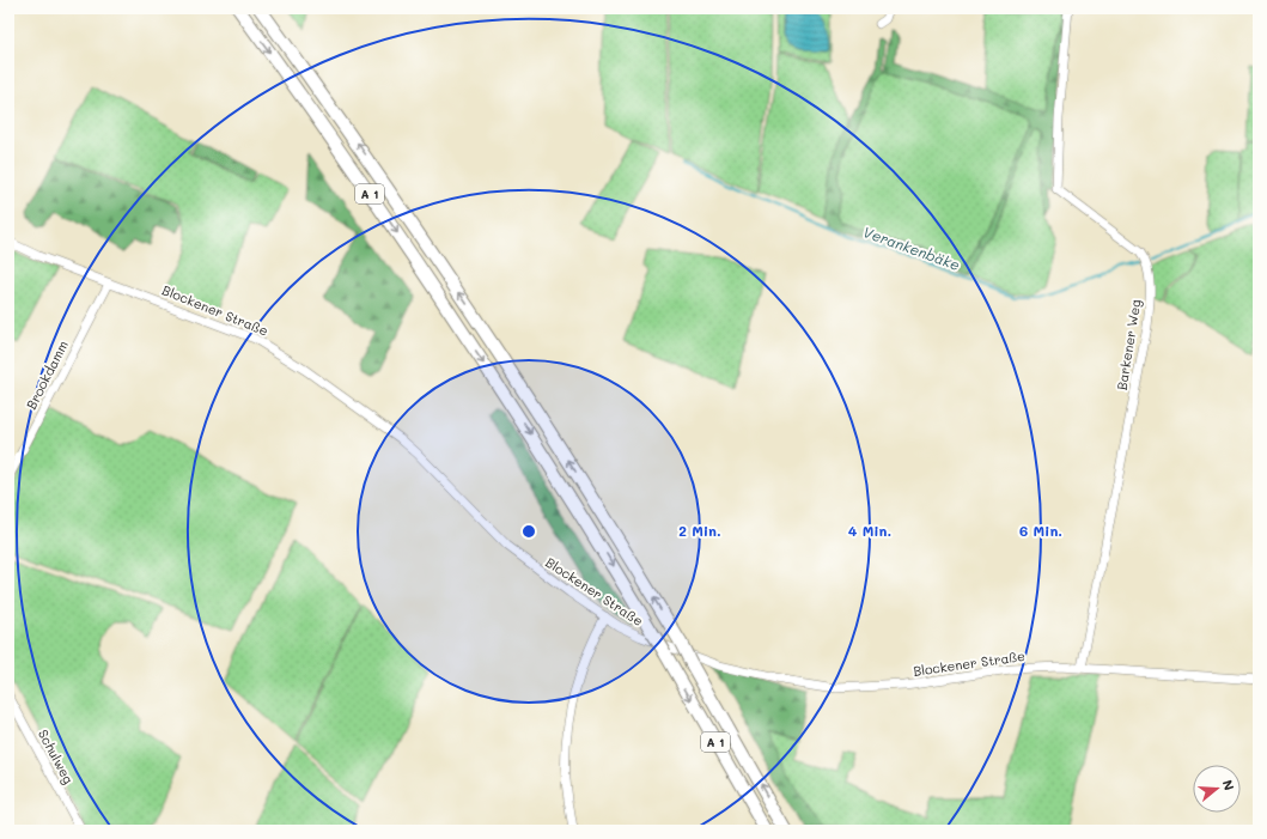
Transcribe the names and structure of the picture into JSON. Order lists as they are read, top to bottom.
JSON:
{
  "streets": {
    "highway": ["A 1"],
    "street": [
      "Blockener Straße",
      "Barkener Weg",
      "Brookdamm",
      "Schulweg"
    ]
  },
  "crossings": [
    ["Blockener Straße", "Barkener Weg"],
    ["Blockener Straße", "Brookdamm"]
  ],
  "water": ["Verankenbäke"],
  "north": "right",
  "rings": ["2 Min.", "4 Min.", "6 Min."]
}
